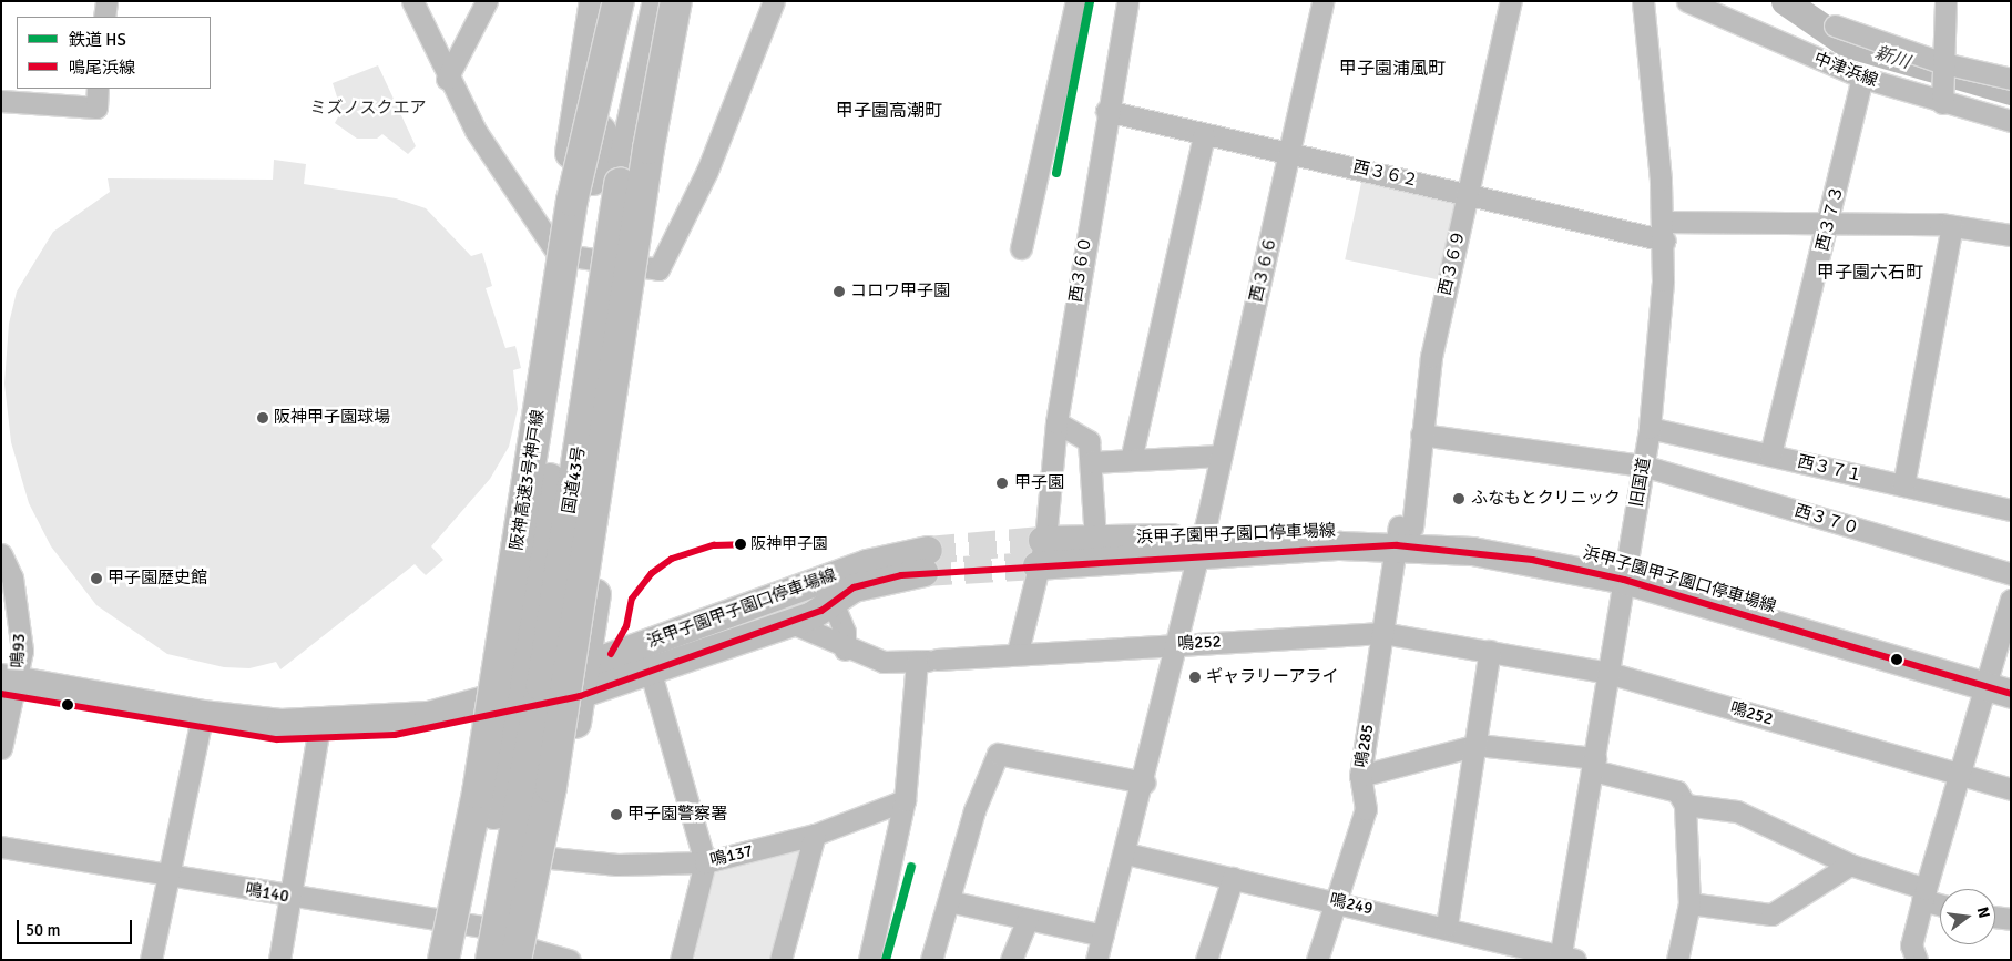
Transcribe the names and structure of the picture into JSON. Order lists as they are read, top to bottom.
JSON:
{
  "streets": {
    "highway": ["阪神高速3号神戸線", "国道43号"],
    "main road": ["浜甲子園甲子園口停車場線"],
    "street": [
      "中津浜線",
      "西３６２",
      "西３７３",
      "西３６９",
      "西３６０",
      "西３６６",
      "西３７１",
      "旧国道",
      "西３７０",
      "鳴252",
      "鳴93",
      "鳴285",
      "鳴137",
      "鳴140",
      "鳴249"
    ]
  },
  "crossings": [
    ["中津浜線", "西３７３"],
    ["西３６２", "西３７３"],
    ["西３６２", "西３６９"],
    ["西３６２", "西３６０"],
    ["西３６２", "西３６６"],
    ["西３６２", "旧国道"],
    ["西３７３", "西３７１"],
    ["西３６９", "西３７０"],
    ["西３６９", "浜甲子園甲子園口停車場線"],
    ["西３６９", "鳴285"],
    ["西３６０", "浜甲子園甲子園口停車場線"],
    ["西３６０", "鳴252"],
    ["西３６６", "浜甲子園甲子園口停車場線"],
    ["西３６６", "鳴252"],
    ["西３６６", "鳴249"],
    ["西３７１", "旧国道"],
    ["旧国道", "西３７０"],
    ["旧国道", "浜甲子園甲子園口停車場線"],
    ["旧国道", "鳴252"],
    ["旧国道", "鳴249"],
    ["浜甲子園甲子園口停車場線", "鳴252"],
    ["浜甲子園甲子園口停車場線", "鳴93"],
    ["浜甲子園甲子園口停車場線", "鳴285"],
    ["鳴252", "鳴285"],
    ["鳴285", "鳴249"]
  ],
  "districts": ["甲子園浦風町", "甲子園高潮町", "甲子園六石町"],
  "water": ["新川"],
  "parks": ["ミズノスクエア"],
  "places": [
    "コロワ甲子園",
    "阪神甲子園球場",
    "甲子園",
    "ふなもとクリニック",
    "阪神甲子園",
    "甲子園歴史館",
    "ギャラリーアライ",
    "甲子園警察署"
  ],
  "lines": ["rail line HS", "transit line 鳴尾浜線"],
  "legend": ["鉄道 HS", "鳴尾浜線"],
  "scale_bar": "50 m",
  "north": "right"
}
